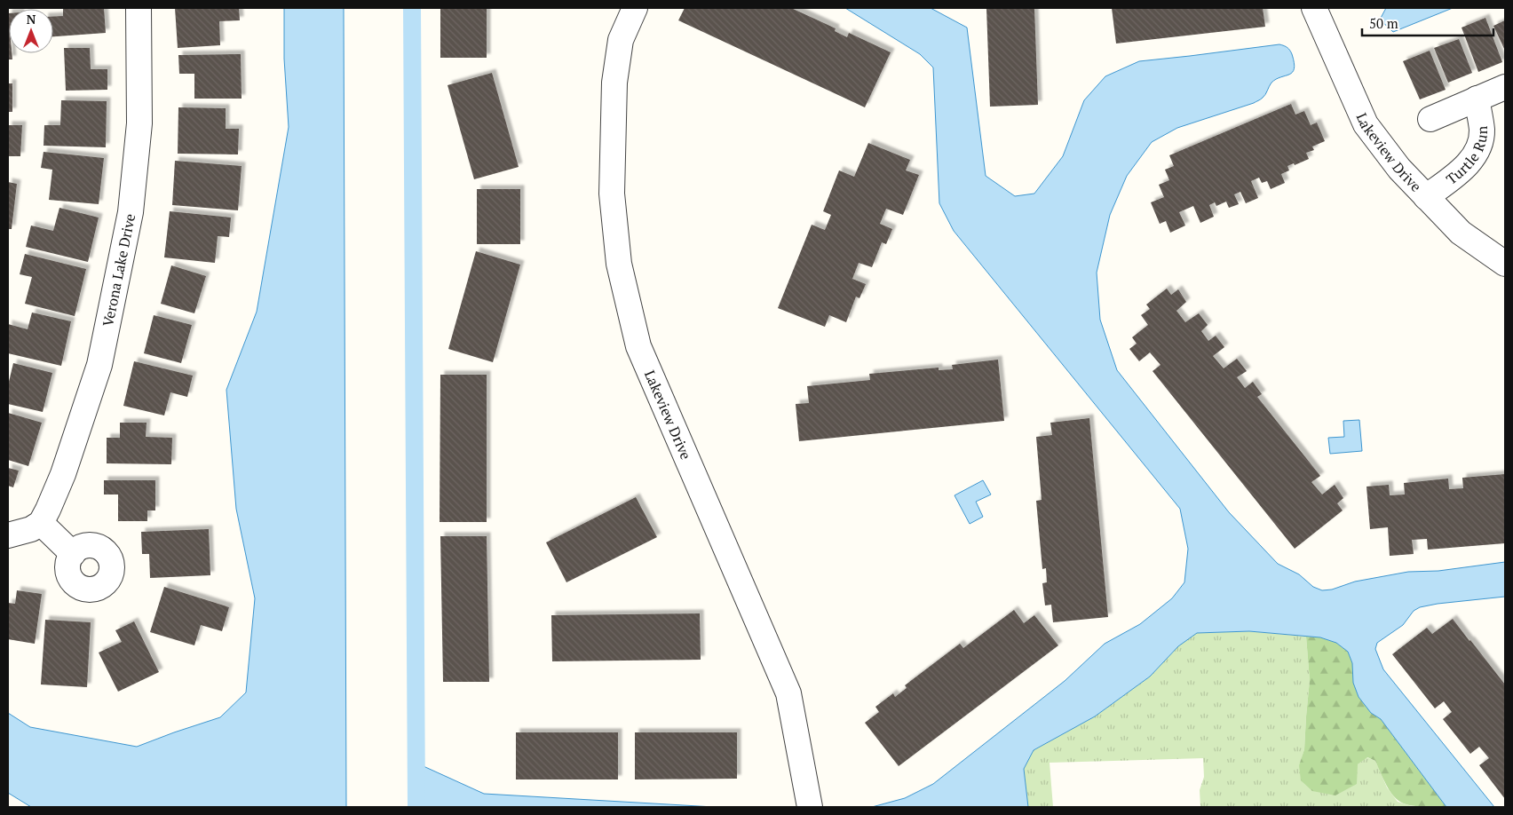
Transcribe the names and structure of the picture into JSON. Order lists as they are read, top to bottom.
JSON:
{
  "streets": {
    "street": ["Lakeview Drive", "Turtle Run", "Verona Lake Drive"]
  },
  "crossings": [
    ["Lakeview Drive", "Turtle Run"]
  ],
  "scale_bar": "50 m",
  "north": "top"
}
